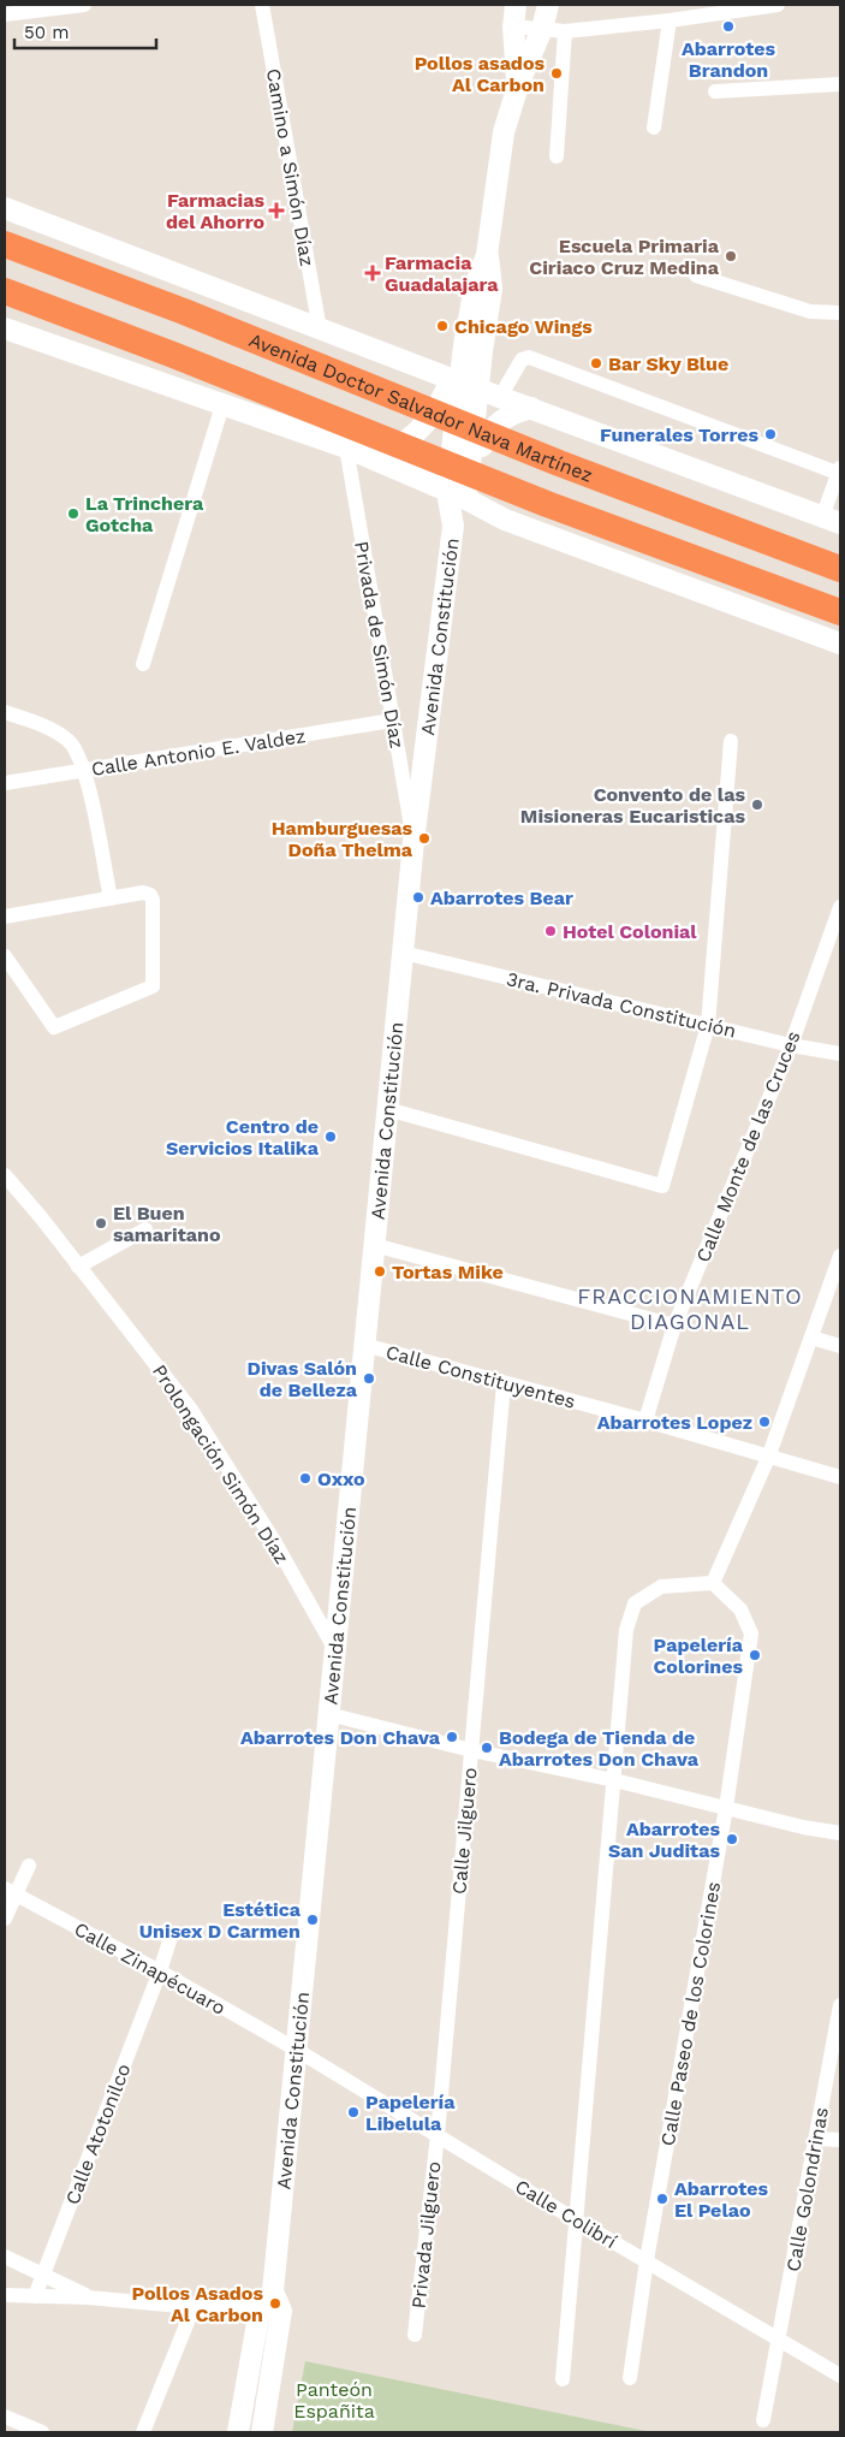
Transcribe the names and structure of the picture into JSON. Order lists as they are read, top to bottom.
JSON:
{
  "streets": {
    "highway": ["Avenida Doctor Salvador Nava Martínez"],
    "main road": ["Avenida Constitución"],
    "street": [
      "Camino a Simón Díaz",
      "Privada de Simón Díaz",
      "Calle Antonio E. Valdez",
      "3ra. Privada Constitución",
      "Calle Monte de las Cruces",
      "Calle Constituyentes",
      "Prolongación Simón Díaz",
      "Calle Jilguero",
      "Calle Zinapécuaro",
      "Calle Paseo de los Colorines",
      "Calle Atotonilco",
      "Calle Golondrinas",
      "Calle Colibrí",
      "Privada Jilguero"
    ]
  },
  "crossings": [
    ["Camino a Simón Díaz", "Avenida Doctor Salvador Nava Martínez"],
    ["Avenida Doctor Salvador Nava Martínez", "Avenida Constitución"],
    ["Avenida Constitución", "Privada de Simón Díaz"],
    ["Avenida Constitución", "3ra. Privada Constitución"],
    ["Avenida Constitución", "Calle Constituyentes"],
    ["Avenida Constitución", "Prolongación Simón Díaz"],
    ["Avenida Constitución", "Calle Zinapécuaro"],
    ["Avenida Constitución", "Calle Colibrí"],
    ["Privada de Simón Díaz", "Calle Antonio E. Valdez"],
    ["3ra. Privada Constitución", "Calle Monte de las Cruces"],
    ["Calle Monte de las Cruces", "Calle Constituyentes"],
    ["Calle Constituyentes", "Calle Jilguero"],
    ["Calle Jilguero", "Calle Colibrí"],
    ["Calle Jilguero", "Privada Jilguero"],
    ["Calle Zinapécuaro", "Calle Atotonilco"],
    ["Calle Zinapécuaro", "Calle Colibrí"],
    ["Calle Paseo de los Colorines", "Calle Colibrí"],
    ["Calle Golondrinas", "Calle Colibrí"],
    ["Calle Colibrí", "Privada Jilguero"]
  ],
  "districts": ["FRACCIONAMIENTO DIAGONAL"],
  "parks": ["Panteón Españita"],
  "places": {
    "other": [
      "Abarrotes Brandon",
      "Pollos asados Al Carbon",
      "Escuela Primaria Ciriaco Cruz Medina",
      "Chicago Wings",
      "Bar Sky Blue",
      "Funerales Torres",
      "La Trinchera Gotcha",
      "Convento de las Misioneras Eucaristicas",
      "Hamburguesas Doña Thelma",
      "Abarrotes Bear",
      "Hotel Colonial",
      "Centro de Servicios Italika",
      "El Buen samaritano",
      "Tortas Mike",
      "Divas Salón de Belleza",
      "Abarrotes Lopez",
      "Oxxo",
      "Papelería Colorines",
      "Abarrotes Don Chava",
      "Bodega de Tienda de Abarrotes Don Chava",
      "Abarrotes San Juditas",
      "Estética Unisex D Carmen",
      "Papelería Libelula",
      "Abarrotes El Pelao",
      "Pollos Asados Al Carbon"
    ],
    "health": ["Farmacias del Ahorro", "Farmacia Guadalajara"]
  },
  "scale_bar": "50 m"
}
